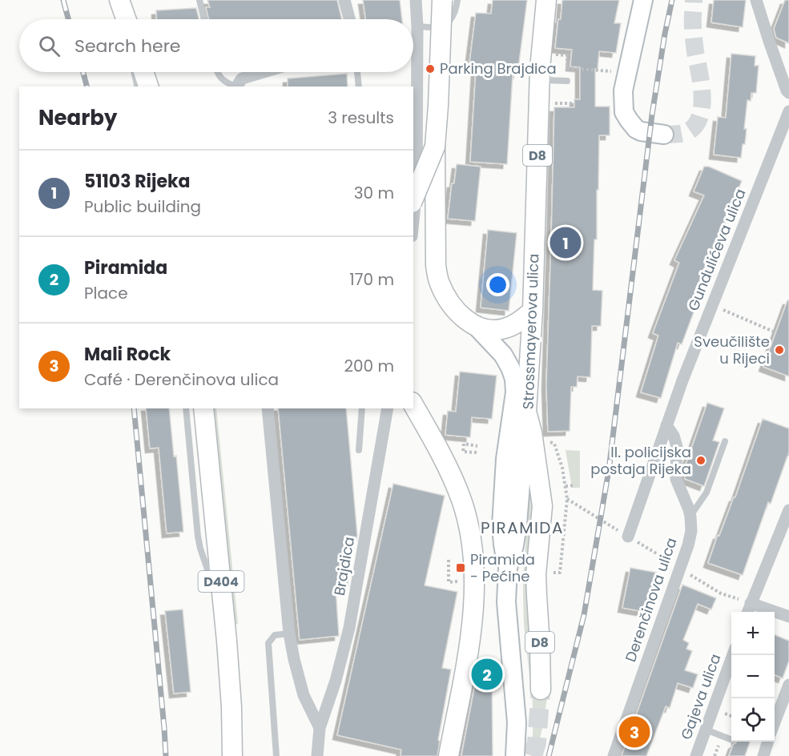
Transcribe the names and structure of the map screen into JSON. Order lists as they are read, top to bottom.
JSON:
{
  "streets": {
    "main road": ["D8", "Strossmayerova ulica", "D404"],
    "street": [
      "Gundulićeva ulica",
      "Brajdica",
      "Derenčinova ulica",
      "Gajeva ulica"
    ]
  },
  "crossings": [
    ["Gundulićeva ulica", "Derenčinova ulica"]
  ],
  "districts": ["PIRAMIDA"],
  "places": {
    "other": ["Parking Brajdica", "Sveučilište u Rijeci", "II. policijska postaja Rijeka"],
    "transit": ["Piramida - Pećine"]
  },
  "page": {
    "search": "Search here",
    "heading": ["Nearby", "3 results"],
    "list": [
      {
        "mark": "1",
        "name": "51103 Rijeka",
        "note": "Public building",
        "value": "30 m"
      },
      {
        "mark": "2",
        "name": "Piramida",
        "note": "Place",
        "value": "170 m"
      },
      {
        "mark": "3",
        "name": "Mali Rock",
        "note": "Café · Derenčinova ulica",
        "value": "200 m"
      }
    ],
    "pins": ["1", "2", "3"],
    "map_buttons": ["+", "−"]
  }
}
